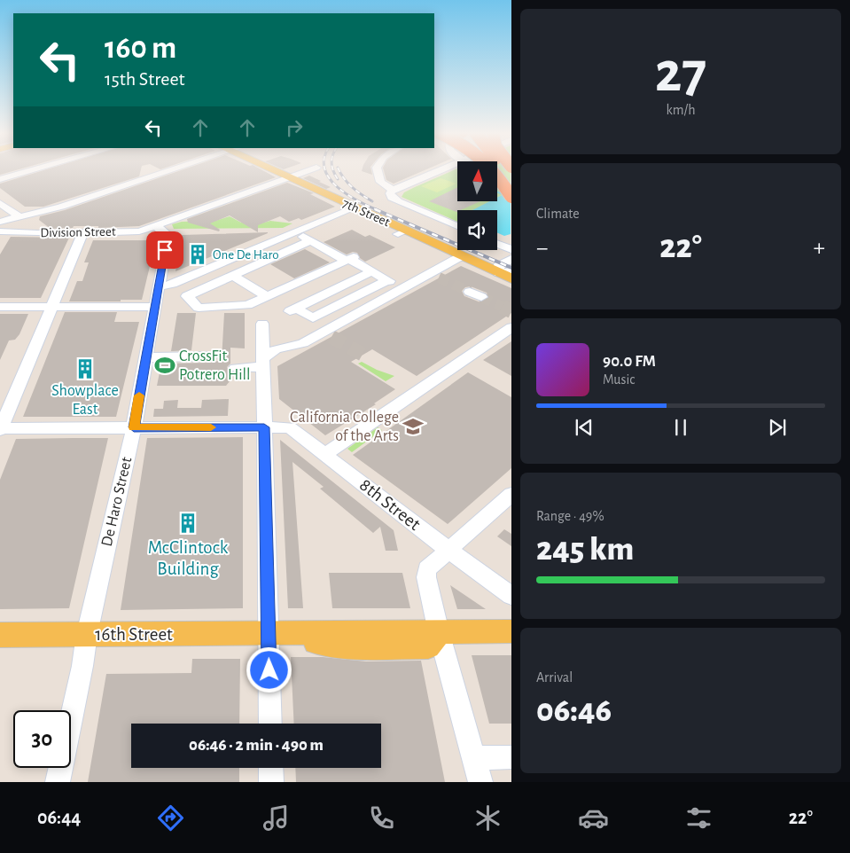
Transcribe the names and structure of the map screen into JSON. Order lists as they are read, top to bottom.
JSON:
{
  "streets": {
    "main road": ["7th Street", "16th Street"],
    "street": ["Division Street", "De Haro Street", "8th Street"]
  },
  "crossings": [
    ["7th Street", "Division Street"],
    ["Division Street", "De Haro Street"],
    ["De Haro Street", "8th Street"],
    ["De Haro Street", "16th Street"]
  ],
  "places": {
    "building": ["One De Haro", "Showplace East", "McClintock Building"],
    "sports": ["CrossFit Potrero Hill"],
    "school or university": ["California College of the Arts"]
  },
  "north": "top",
  "page": {
    "tile": [
      ["27", "km/h"],
      "Climate",
      ["Range · 49%", "245 km"],
      ["Arrival", "06:46"]
    ],
    "turn": ["160 m", "15th Street"],
    "heat": ["−", "22°", "+"],
    "song": ["90.0 FM", "Music"],
    "limit": "30",
    "trip": "06:46 · 2 min · 490 m",
    "tabs": ["06:44", "22°"]
  }
}
